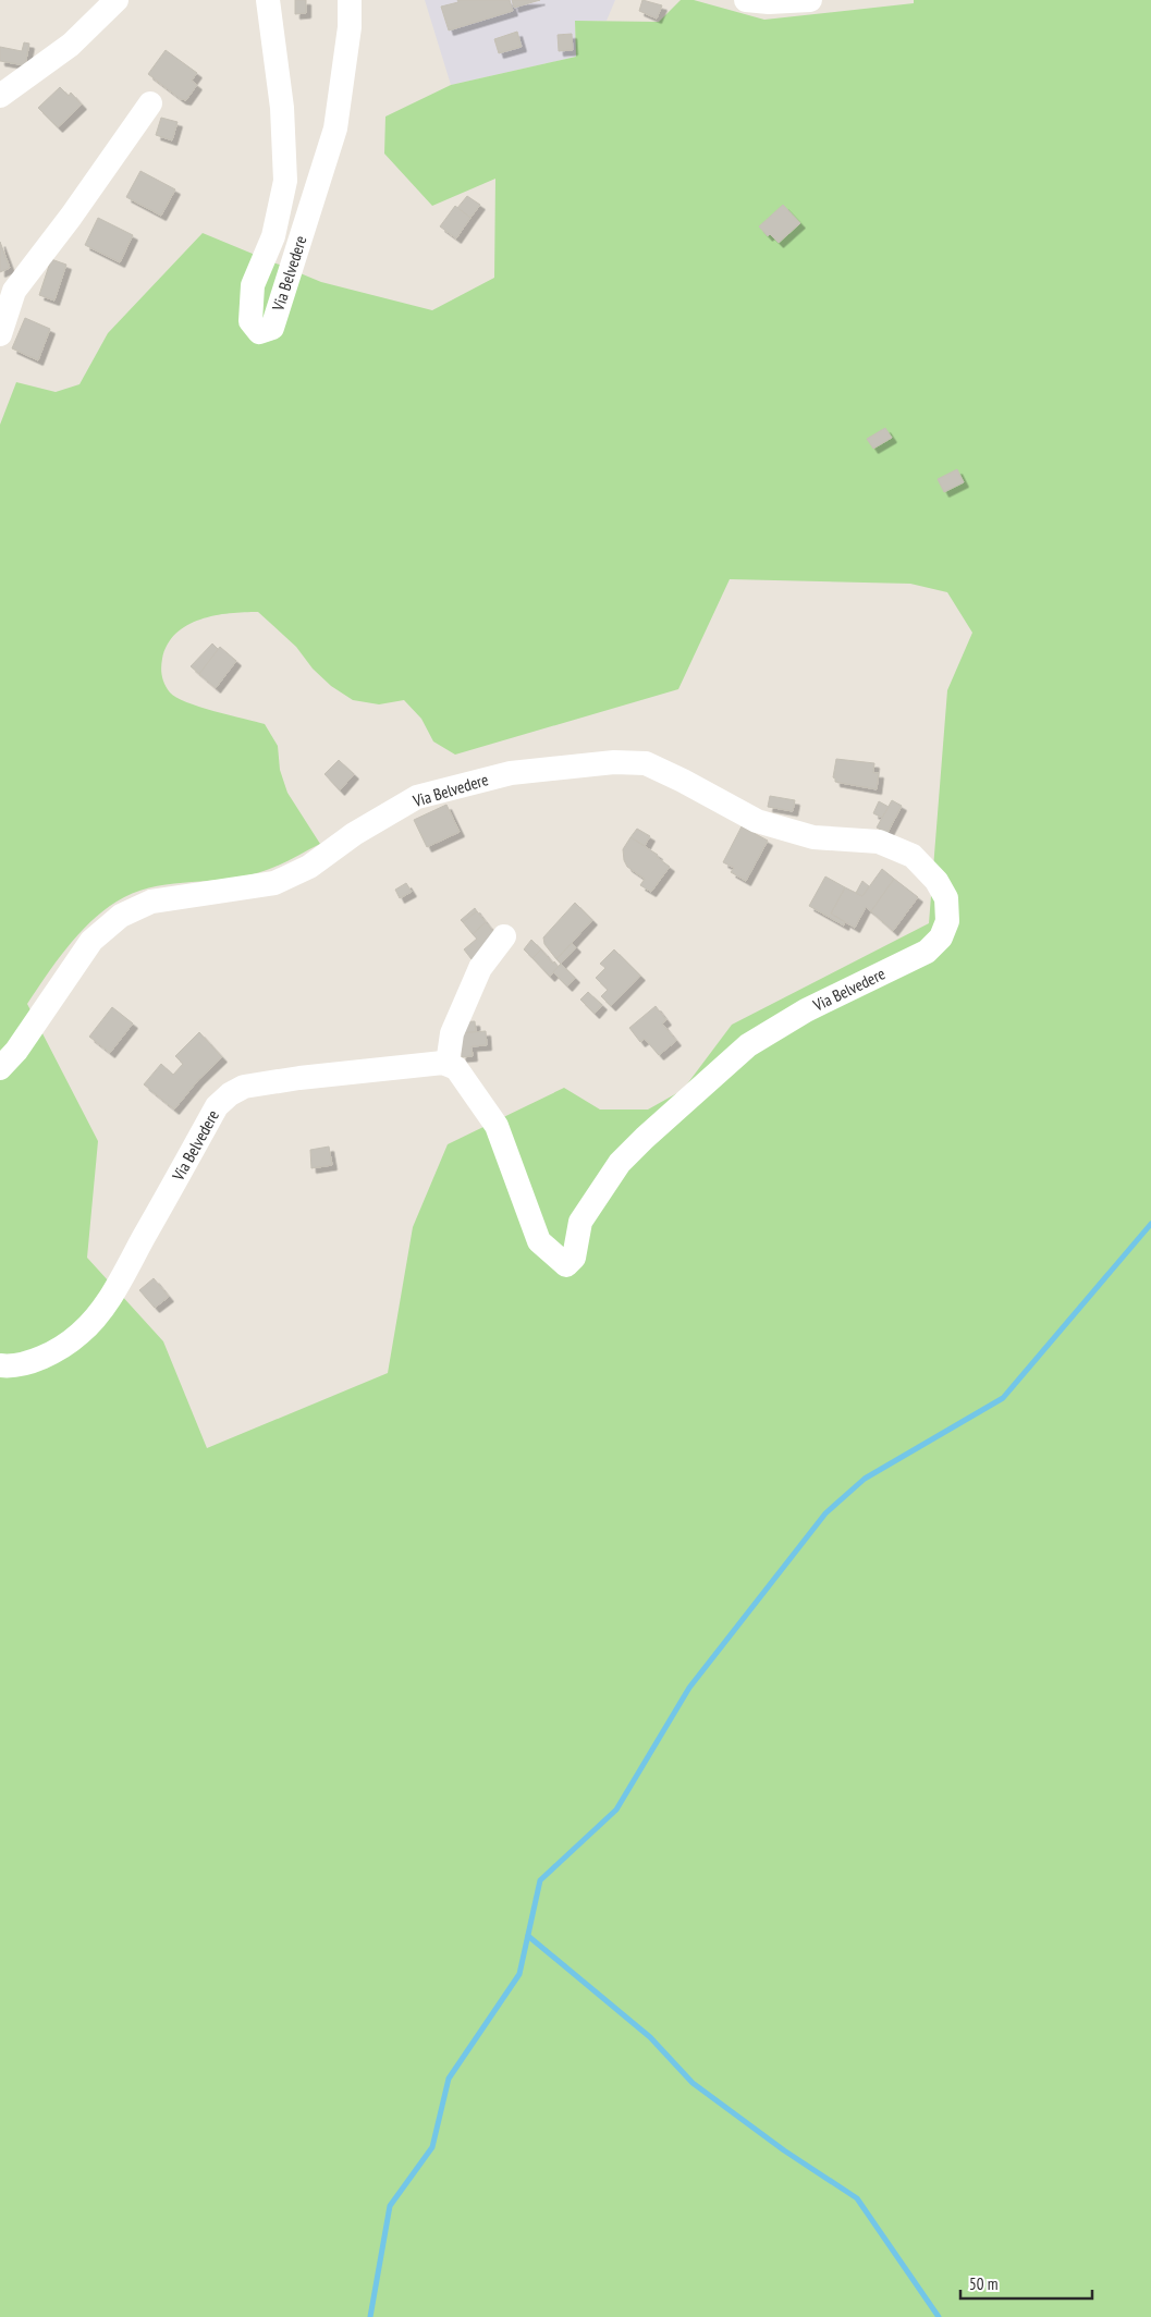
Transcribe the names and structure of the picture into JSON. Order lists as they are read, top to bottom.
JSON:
{
  "streets": {
    "street": ["Via Belvedere"]
  },
  "scale_bar": "50 m"
}
